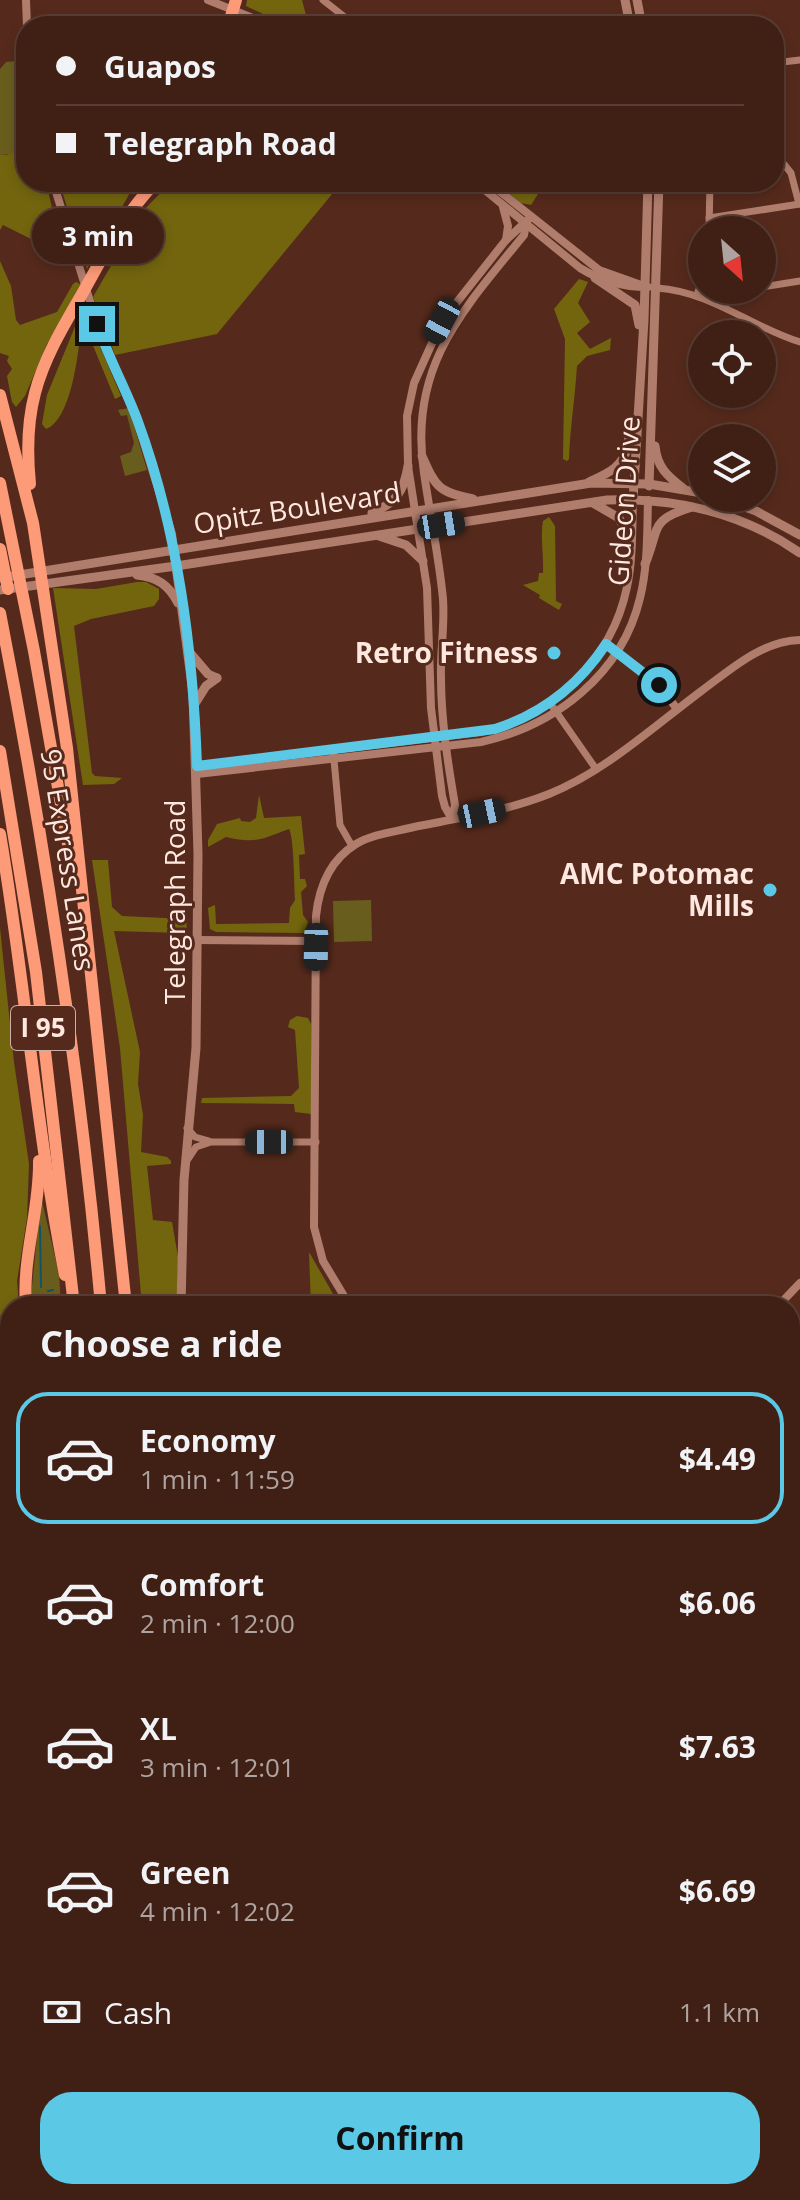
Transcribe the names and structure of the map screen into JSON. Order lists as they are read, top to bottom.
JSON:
{
  "streets": {
    "highway": ["95 Express Lanes", "I 95"],
    "main road": ["Gideon Drive", "Opitz Boulevard", "Telegraph Road"]
  },
  "crossings": [
    ["Gideon Drive", "Opitz Boulevard"],
    ["Gideon Drive", "Telegraph Road"],
    ["Opitz Boulevard", "Telegraph Road"]
  ],
  "places": ["Retro Fitness", "AMC Potomac Mills"],
  "north": "bottom right",
  "page": {
    "banner": ["Guapos", "Telegraph Road"],
    "bubble": "3 min",
    "heading": "Choose a ride",
    "list": [
      {
        "name": "Economy",
        "note": "1 min · 11:59",
        "value": "$4.49"
      },
      {
        "name": "Comfort",
        "note": "2 min · 12:00",
        "value": "$6.06"
      },
      {
        "name": "XL",
        "note": "3 min · 12:01",
        "value": "$7.63"
      },
      {
        "name": "Green",
        "note": "4 min · 12:02",
        "value": "$6.69"
      }
    ],
    "pay": ["Cash", "1.1 km"],
    "buttons": "Confirm"
  }
}
